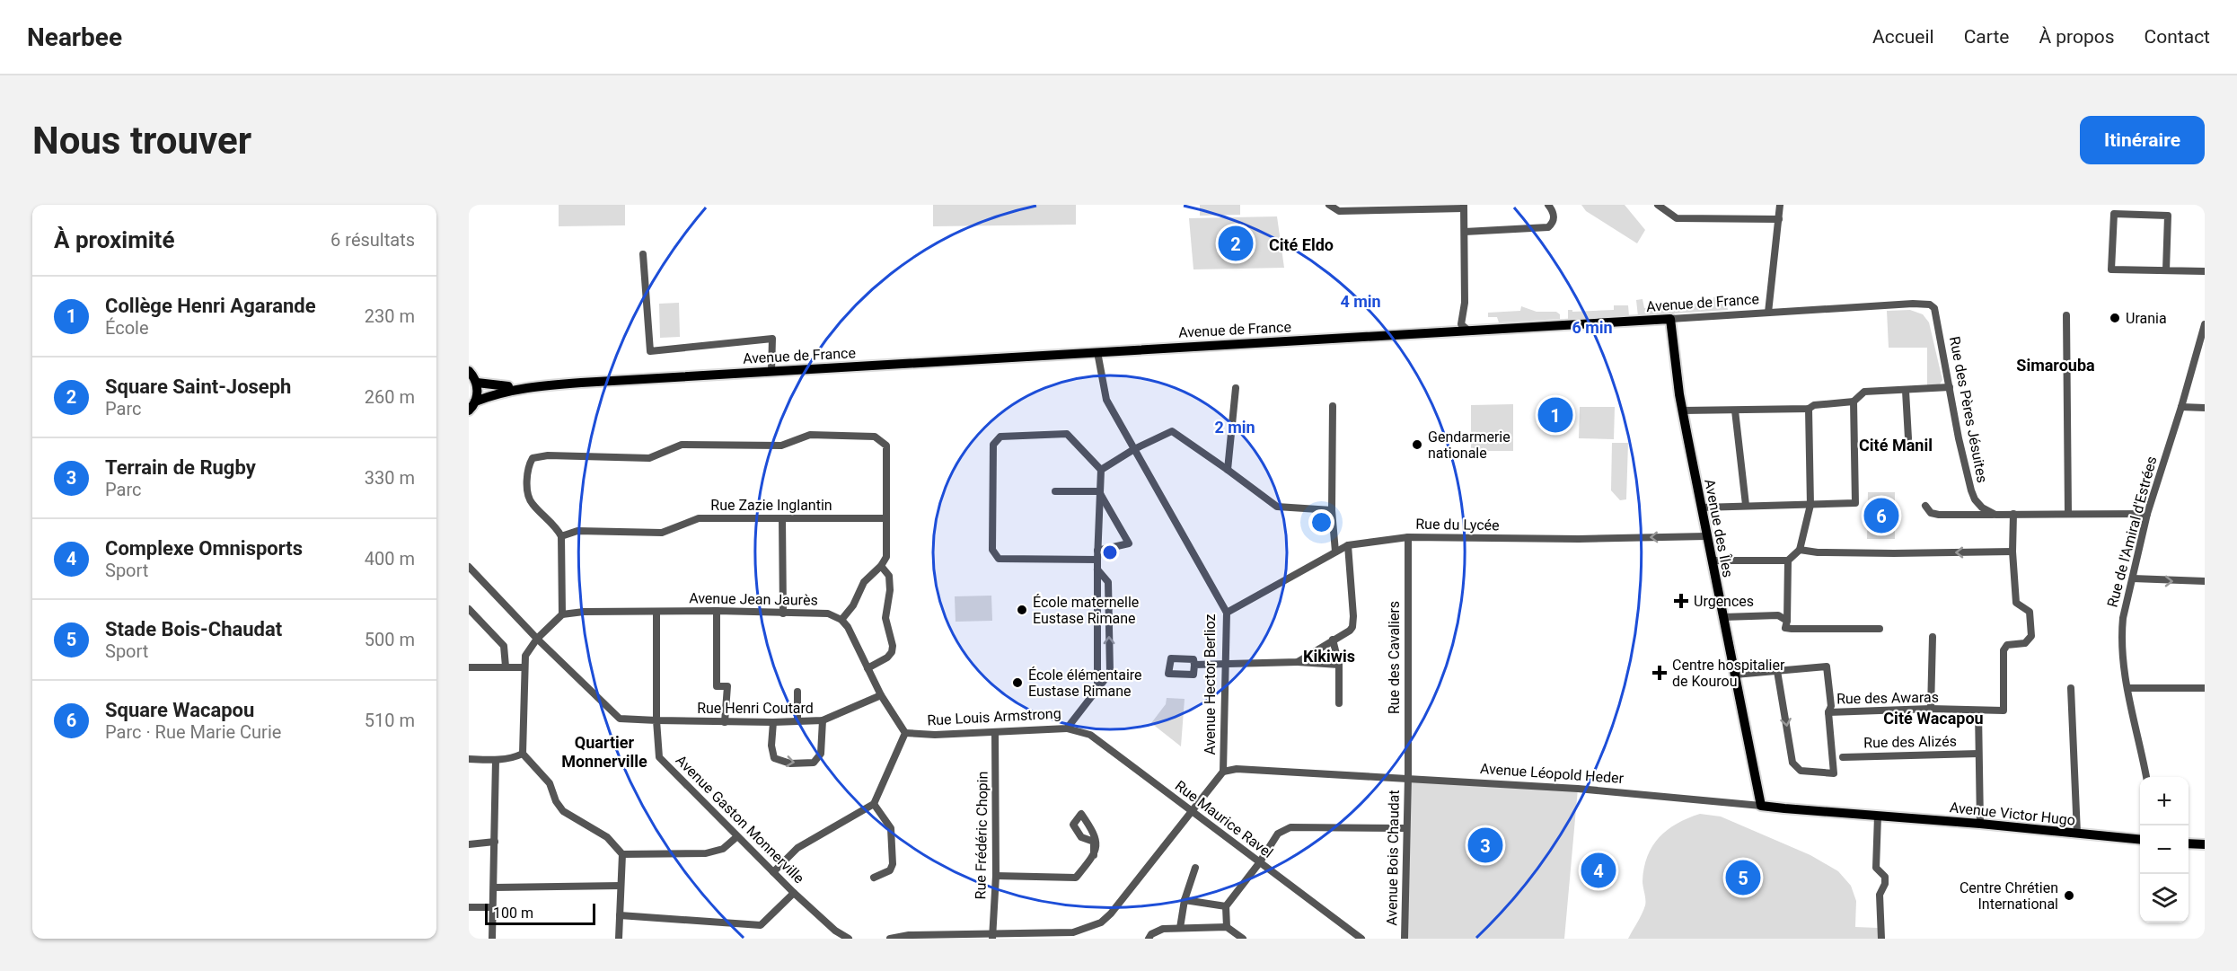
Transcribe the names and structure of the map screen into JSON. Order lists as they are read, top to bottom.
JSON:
{
  "streets": {
    "main road": [
      "Avenue de France",
      "Avenue des Îles",
      "Avenue Léopold Heder",
      "Avenue Victor Hugo"
    ],
    "street": [
      "Rue des Pères Jésuites",
      "Rue Zazie Inglantin",
      "Rue du Lycée",
      "Rue de l'Amiral d'Estrées",
      "Avenue Jean Jaurès",
      "Rue des Cavaliers",
      "Avenue Hector Berlioz",
      "Rue des Awaras",
      "Rue Henri Coutard",
      "Rue Louis Armstrong",
      "Rue des Alizés",
      "Avenue Gaston Monnerville",
      "Rue Maurice Ravel",
      "Rue Frédéric Chopin",
      "Avenue Bois Chaudat"
    ]
  },
  "crossings": [
    ["Avenue de France", "Rue des Pères Jésuites"],
    ["Avenue de France", "Avenue des Îles"],
    ["Avenue de France", "Avenue Hector Berlioz"],
    ["Rue du Lycée", "Avenue des Îles"],
    ["Rue du Lycée", "Rue des Cavaliers"],
    ["Rue du Lycée", "Avenue Hector Berlioz"],
    ["Avenue des Îles", "Avenue Léopold Heder"],
    ["Avenue Jean Jaurès", "Avenue Gaston Monnerville"],
    ["Rue des Cavaliers", "Avenue Léopold Heder"],
    ["Rue des Cavaliers", "Avenue Bois Chaudat"],
    ["Avenue Hector Berlioz", "Avenue Léopold Heder"],
    ["Avenue Hector Berlioz", "Rue Maurice Ravel"],
    ["Avenue Hector Berlioz", "Rue Frédéric Chopin"],
    ["Rue Henri Coutard", "Avenue Gaston Monnerville"],
    ["Rue Louis Armstrong", "Rue Maurice Ravel"],
    ["Rue Louis Armstrong", "Rue Frédéric Chopin"],
    ["Avenue Léopold Heder", "Avenue Victor Hugo"],
    ["Avenue Léopold Heder", "Avenue Bois Chaudat"]
  ],
  "one_way": ["Rue du Lycée"],
  "districts": [
    "Cité Eldo",
    "Simarouba",
    "Cité Manil",
    "Kikiwis",
    "Cité Wacapou",
    "Quartier Monnerville"
  ],
  "places": {
    "other": [
      "Urania",
      "Gendarmerie nationale",
      "École maternelle Eustase Rimane",
      "École élémentaire Eustase Rimane",
      "Centre Chrétien International"
    ],
    "health": ["Urgences", "Centre hospitalier de Kourou"]
  },
  "scale_bar": "100 m",
  "page": {
    "header": "Nearbee",
    "nav": [
      "Accueil",
      "Carte",
      "À propos",
      "Contact"
    ],
    "buttons": "Itinéraire",
    "title": "Nous trouver",
    "heading": ["À proximité", "6 résultats"],
    "pins": [
      "2",
      "1",
      "6",
      "3",
      "4",
      "5"
    ],
    "list": [
      {
        "mark": "1",
        "name": "Collège Henri Agarande",
        "note": "École",
        "value": "230 m"
      },
      {
        "mark": "2",
        "name": "Square Saint-Joseph",
        "note": "Parc",
        "value": "260 m"
      },
      {
        "mark": "3",
        "name": "Terrain de Rugby",
        "note": "Parc",
        "value": "330 m"
      },
      {
        "mark": "4",
        "name": "Complexe Omnisports",
        "note": "Sport",
        "value": "400 m"
      },
      {
        "mark": "5",
        "name": "Stade Bois-Chaudat",
        "note": "Sport",
        "value": "500 m"
      },
      {
        "mark": "6",
        "name": "Square Wacapou",
        "note": "Parc · Rue Marie Curie",
        "value": "510 m"
      }
    ],
    "map_buttons": ["+", "−"],
    "scale": "100 m"
  },
  "rings": ["4 min", "6 min", "2 min"]
}
